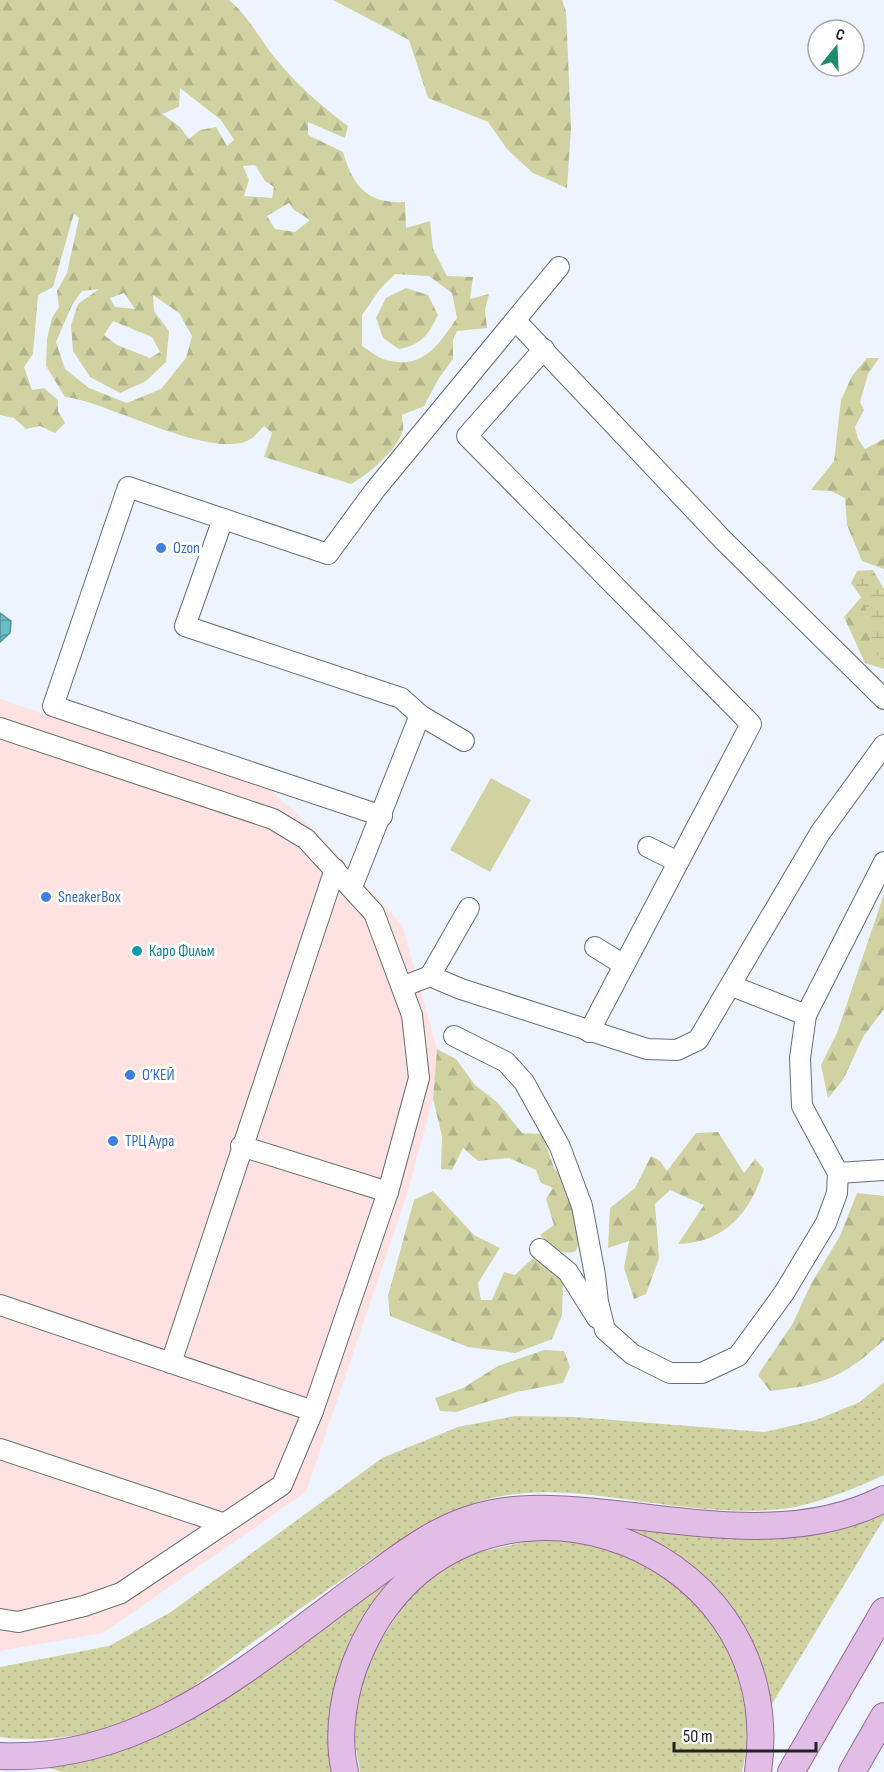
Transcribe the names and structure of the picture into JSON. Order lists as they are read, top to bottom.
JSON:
{
  "places": [
    "Ozon",
    "SneakerBox",
    "Каро Фильм",
    "О’КЕЙ",
    "ТРЦ Аура"
  ],
  "scale_bar": "50 m",
  "north": "top"
}
